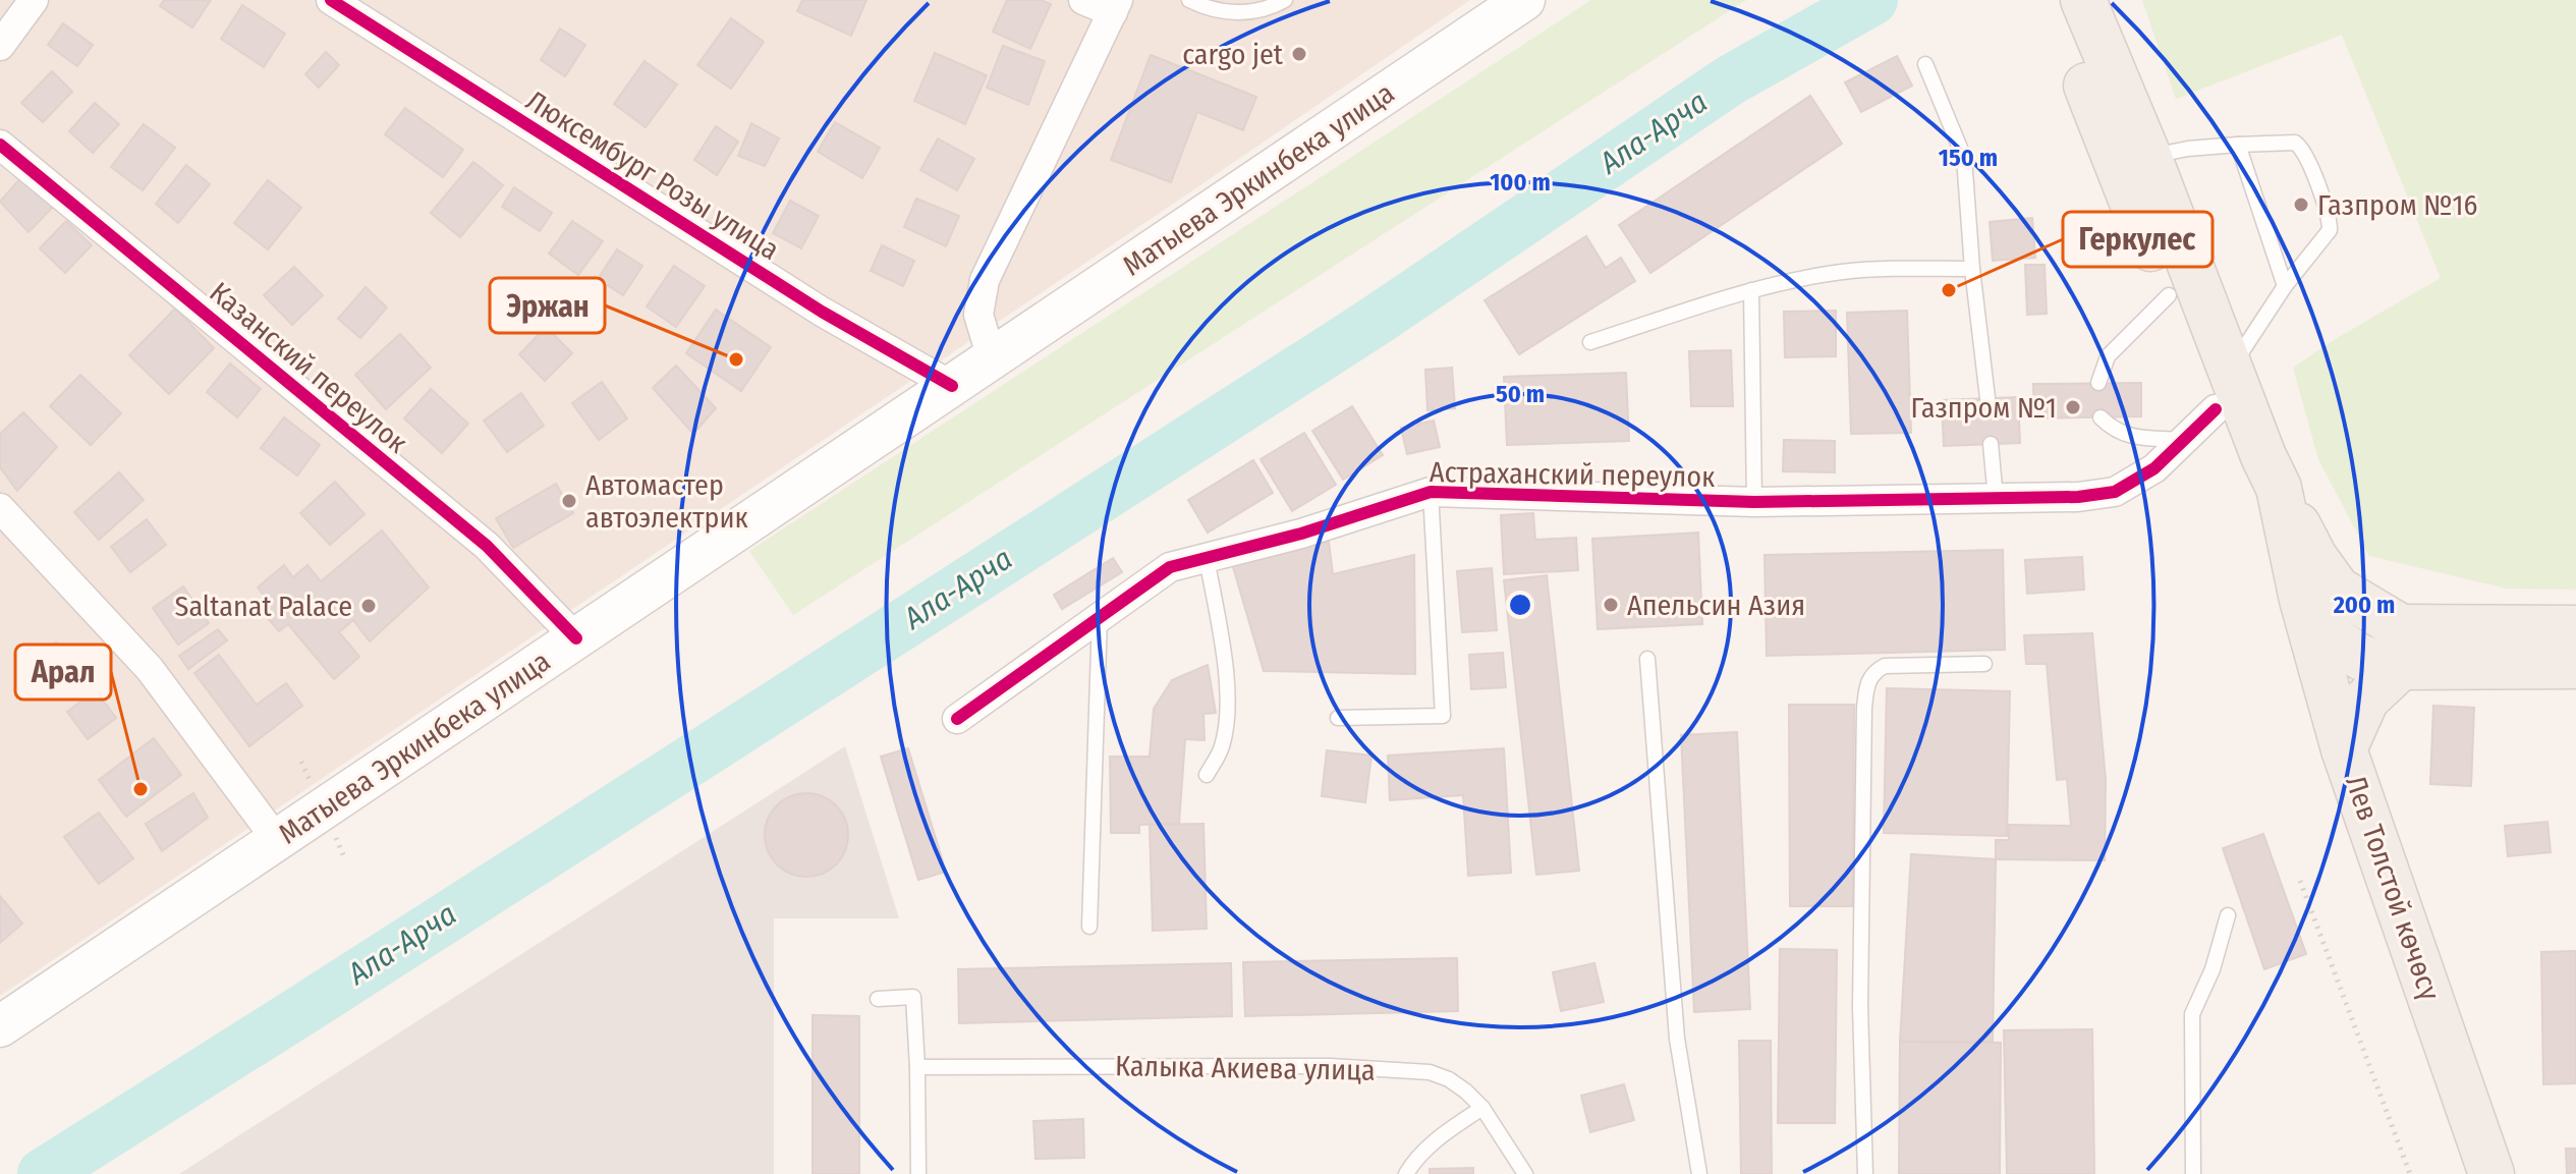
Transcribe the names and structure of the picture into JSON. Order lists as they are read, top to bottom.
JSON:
{
  "streets": {
    "main road": ["Матыева Эркинбека улица", "Лев Толстой көчөсү"],
    "street": ["Люксембург Розы улица", "Казанский переулок", "Астраханский переулок"],
    "lane": ["Калыка Акиева улица"]
  },
  "crossings": [
    ["Люксембург Розы улица", "Матыева Эркинбека улица"],
    ["Матыева Эркинбека улица", "Казанский переулок"],
    ["Астраханский переулок", "Лев Толстой көчөсү"]
  ],
  "water": ["Ала-Арча"],
  "places": [
    "cargo jet",
    "Газпром №16",
    "Геркулес",
    "Эржан",
    "Газпром №1",
    "Автомастер автоэлектрик",
    "Апельсин Азия",
    "Saltanat Palace",
    "Арал"
  ],
  "rings": [
    "150 m",
    "100 m",
    "50 m",
    "200 m"
  ]
}
